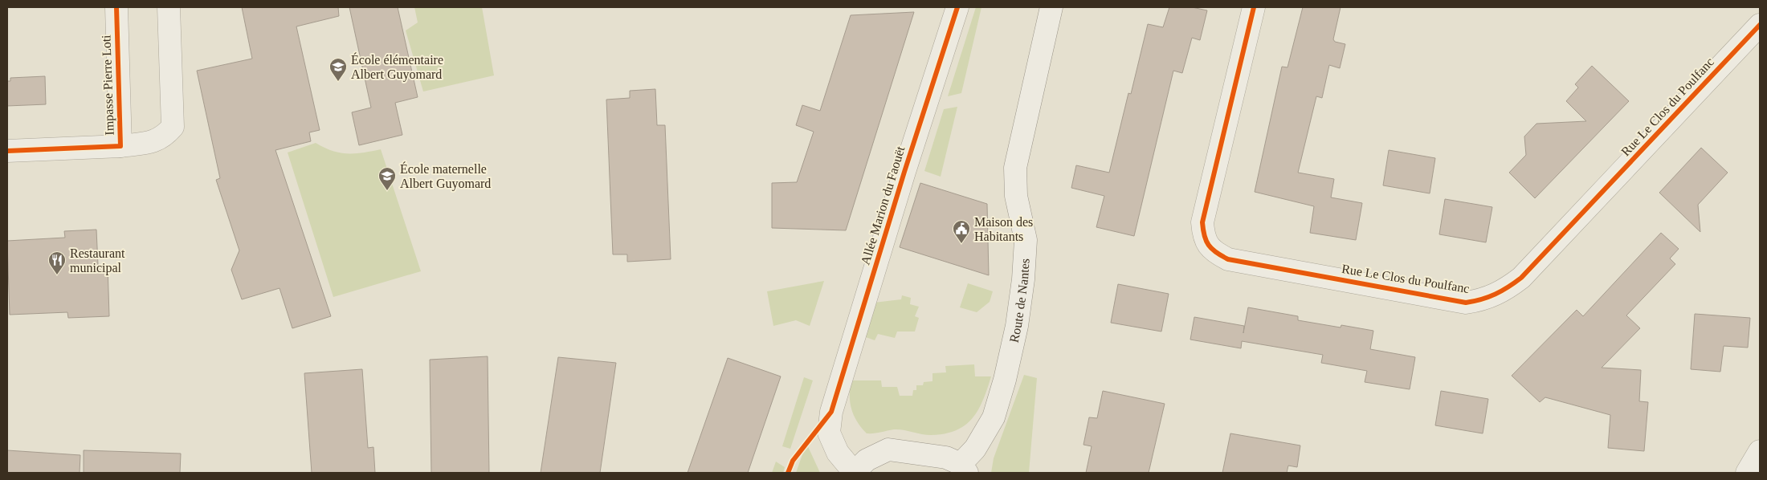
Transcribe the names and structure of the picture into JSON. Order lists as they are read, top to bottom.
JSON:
{
  "streets": {
    "street": [
      "Impasse Pierre Loti",
      "Rue Le Clos du Poulfanc",
      "Allée Marion du Faouët",
      "Route de Nantes"
    ]
  },
  "places": {
    "school or university": ["École élémentaire Albert Guyomard", "École maternelle Albert Guyomard"],
    "public building": ["Maison des Habitants"],
    "restaurant": ["Restaurant municipal"]
  }
}
